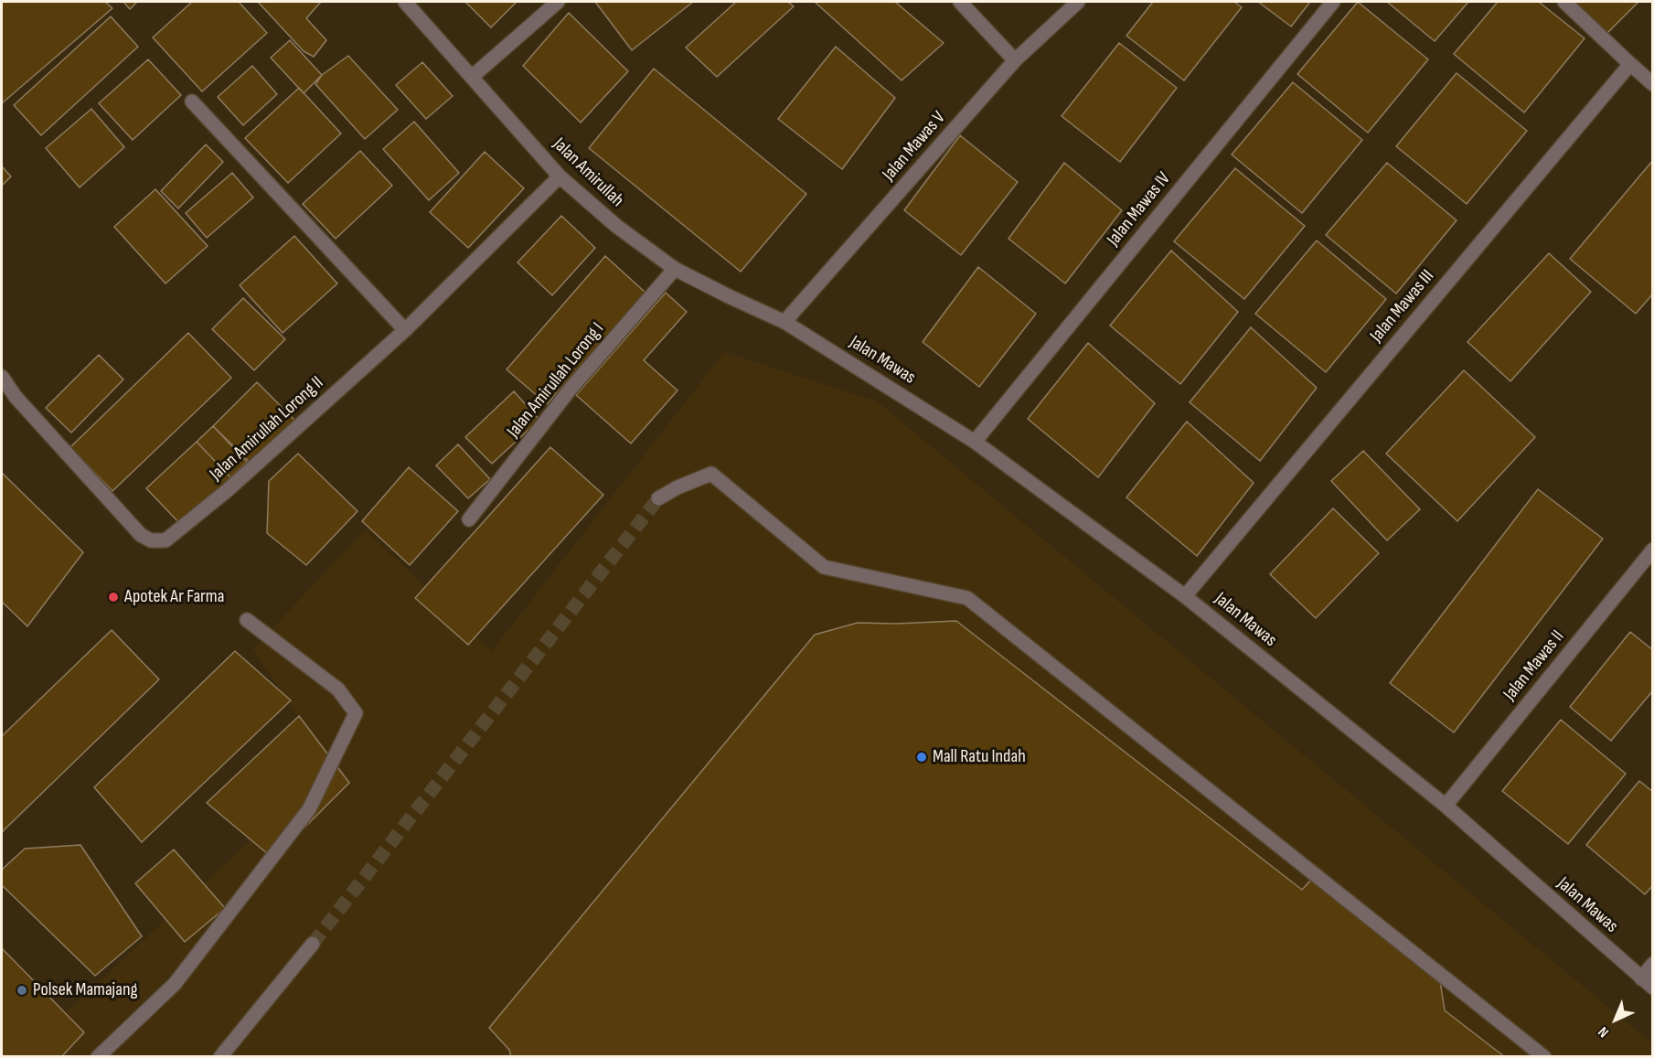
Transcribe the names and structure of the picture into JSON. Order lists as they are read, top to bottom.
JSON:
{
  "streets": {
    "street": [
      "Jalan Mawas V",
      "Jalan Amirullah",
      "Jalan Mawas IV",
      "Jalan Mawas III",
      "Jalan Mawas",
      "Jalan Amirullah Lorong I",
      "Jalan Amirullah Lorong II",
      "Jalan Mawas II"
    ]
  },
  "crossings": [
    ["Jalan Mawas V", "Jalan Amirullah"],
    ["Jalan Mawas V", "Jalan Mawas"],
    ["Jalan Amirullah", "Jalan Mawas"],
    ["Jalan Amirullah", "Jalan Amirullah Lorong I"],
    ["Jalan Amirullah", "Jalan Amirullah Lorong II"],
    ["Jalan Mawas IV", "Jalan Mawas"],
    ["Jalan Mawas III", "Jalan Mawas"],
    ["Jalan Mawas", "Jalan Mawas II"]
  ],
  "places": ["Apotek Ar Farma", "Mall Ratu Indah", "Polsek Mamajang"],
  "north": "bottom left"
}
